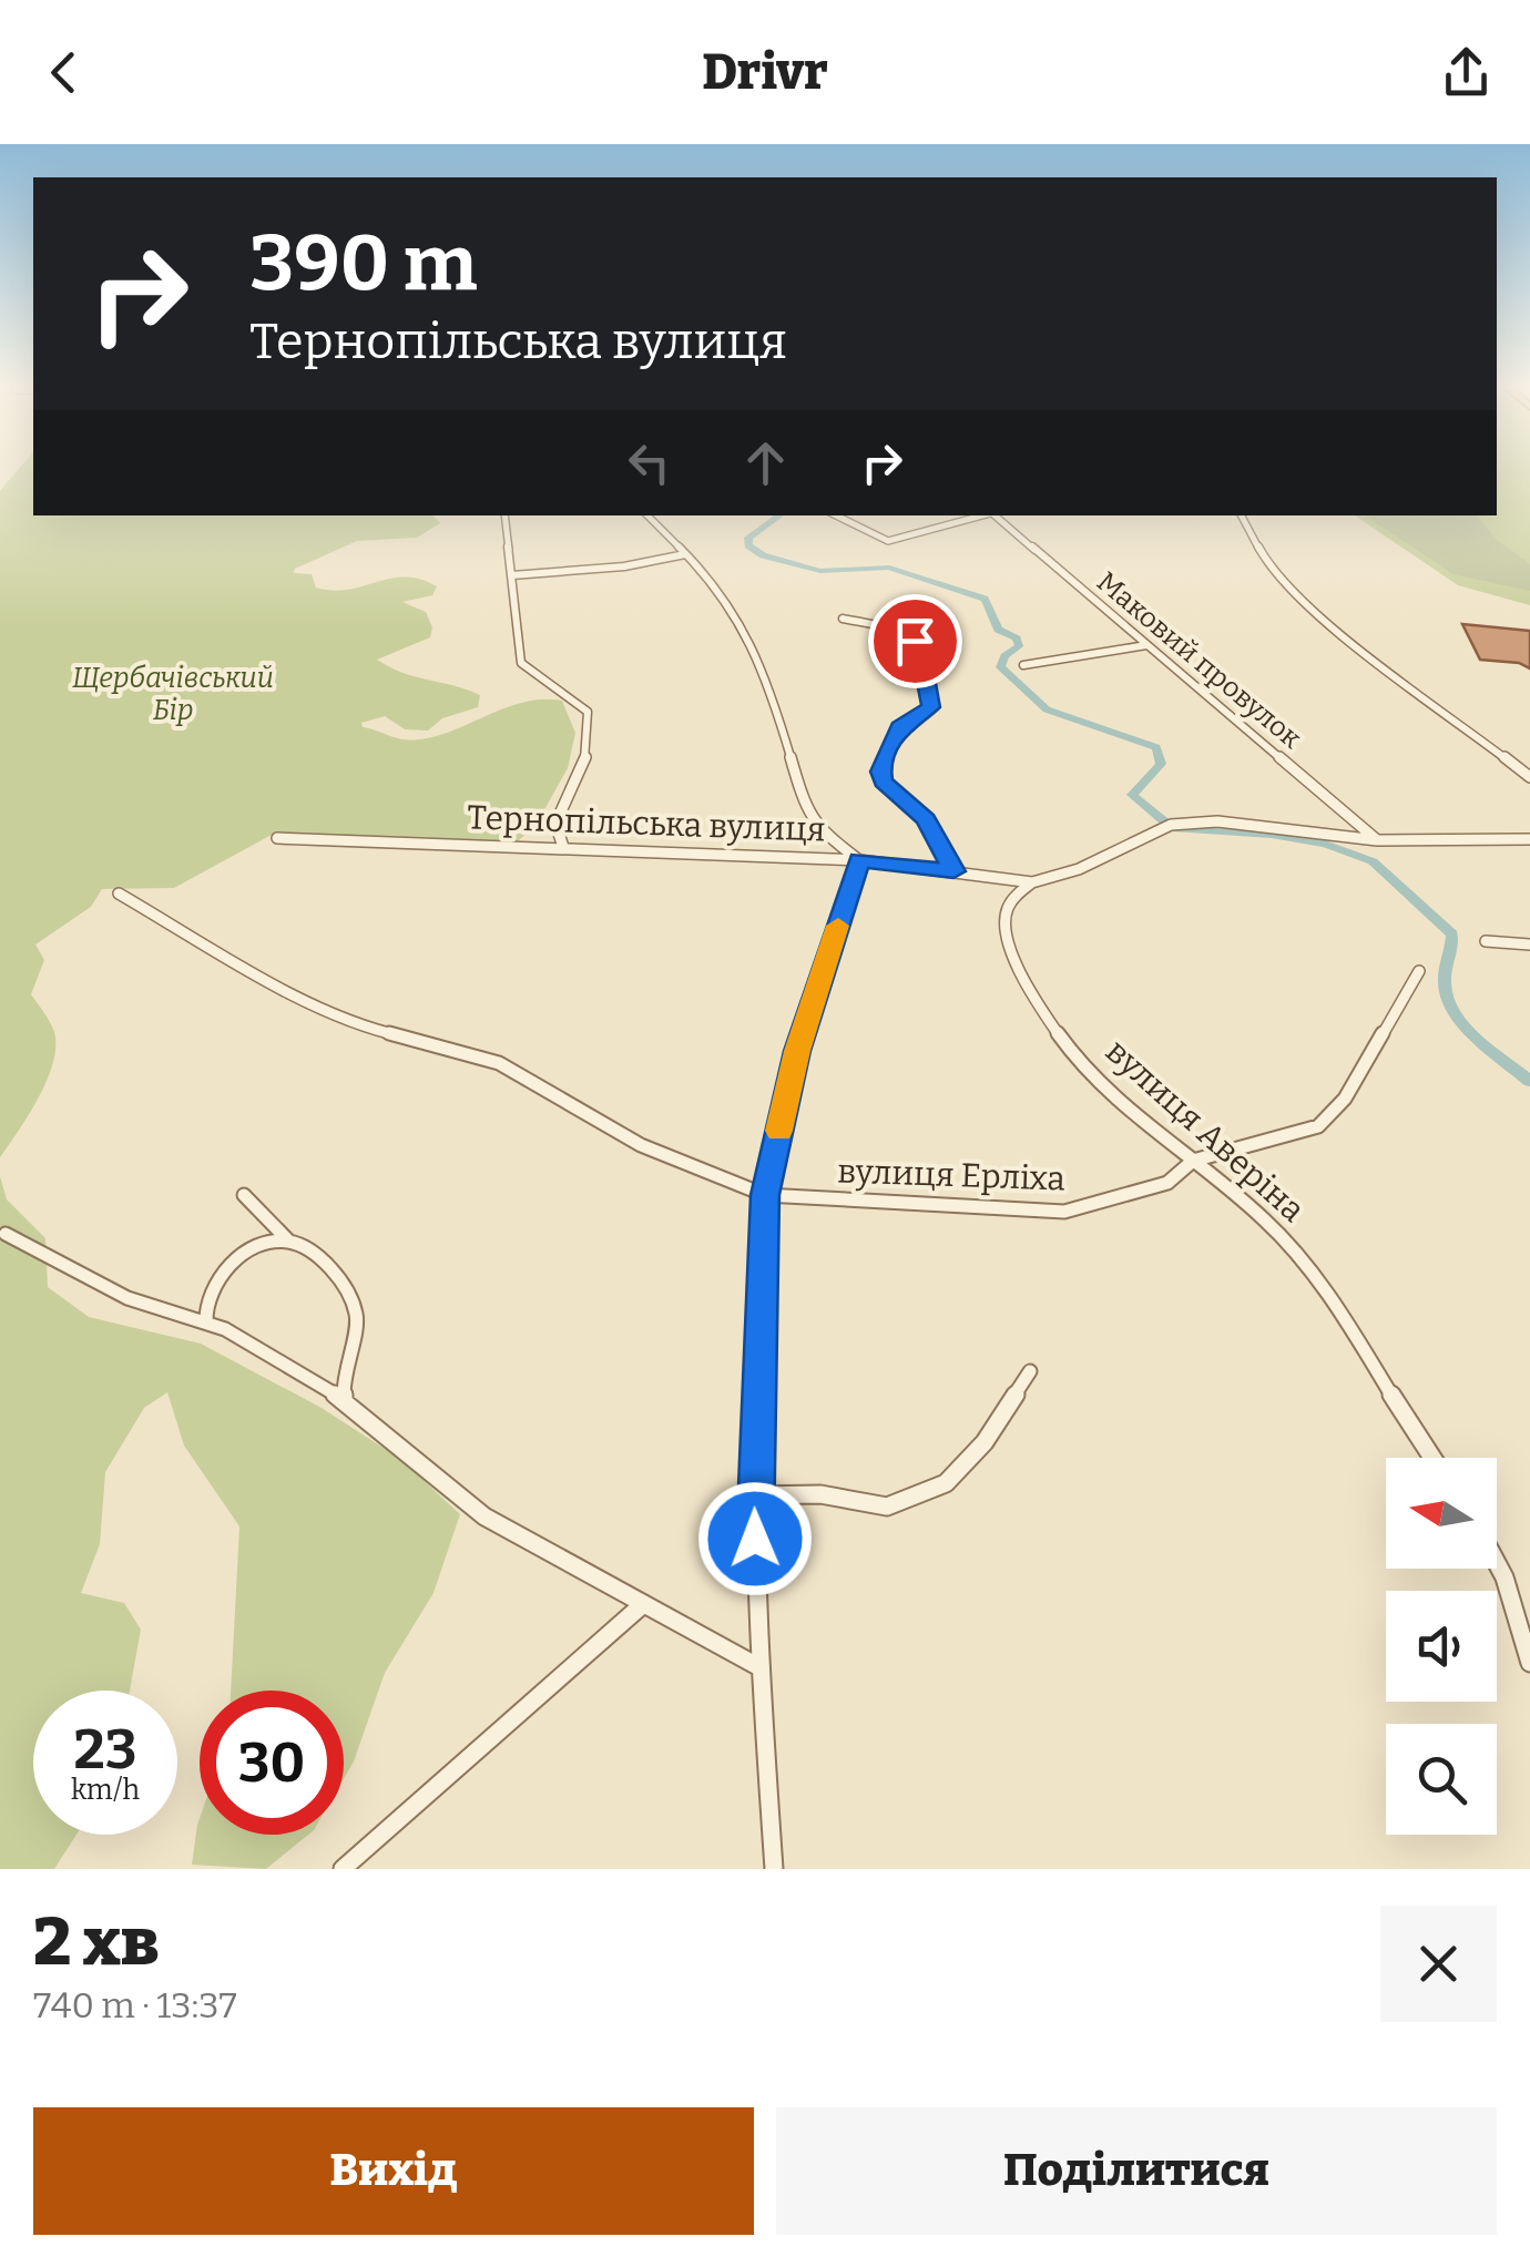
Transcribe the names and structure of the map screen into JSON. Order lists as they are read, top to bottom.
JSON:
{
  "streets": {
    "street": [
      "Маковий провулок",
      "Тернопільська вулиця",
      "вулиця Аверіна",
      "вулиця Ерліха"
    ]
  },
  "crossings": [
    ["Маковий провулок", "Тернопільська вулиця"],
    ["Тернопільська вулиця", "вулиця Аверіна"],
    ["вулиця Аверіна", "вулиця Ерліха"]
  ],
  "parks": ["Щербачівський Бір"],
  "north": "left",
  "page": {
    "header": "Drivr",
    "turn": ["390 m", "Тернопільська вулиця"],
    "speed": "23 km/h",
    "limit": "30",
    "heading": ["2 хв", "740 m · 13:37"],
    "buttons": ["Вихід", "Поділитися"]
  }
}
